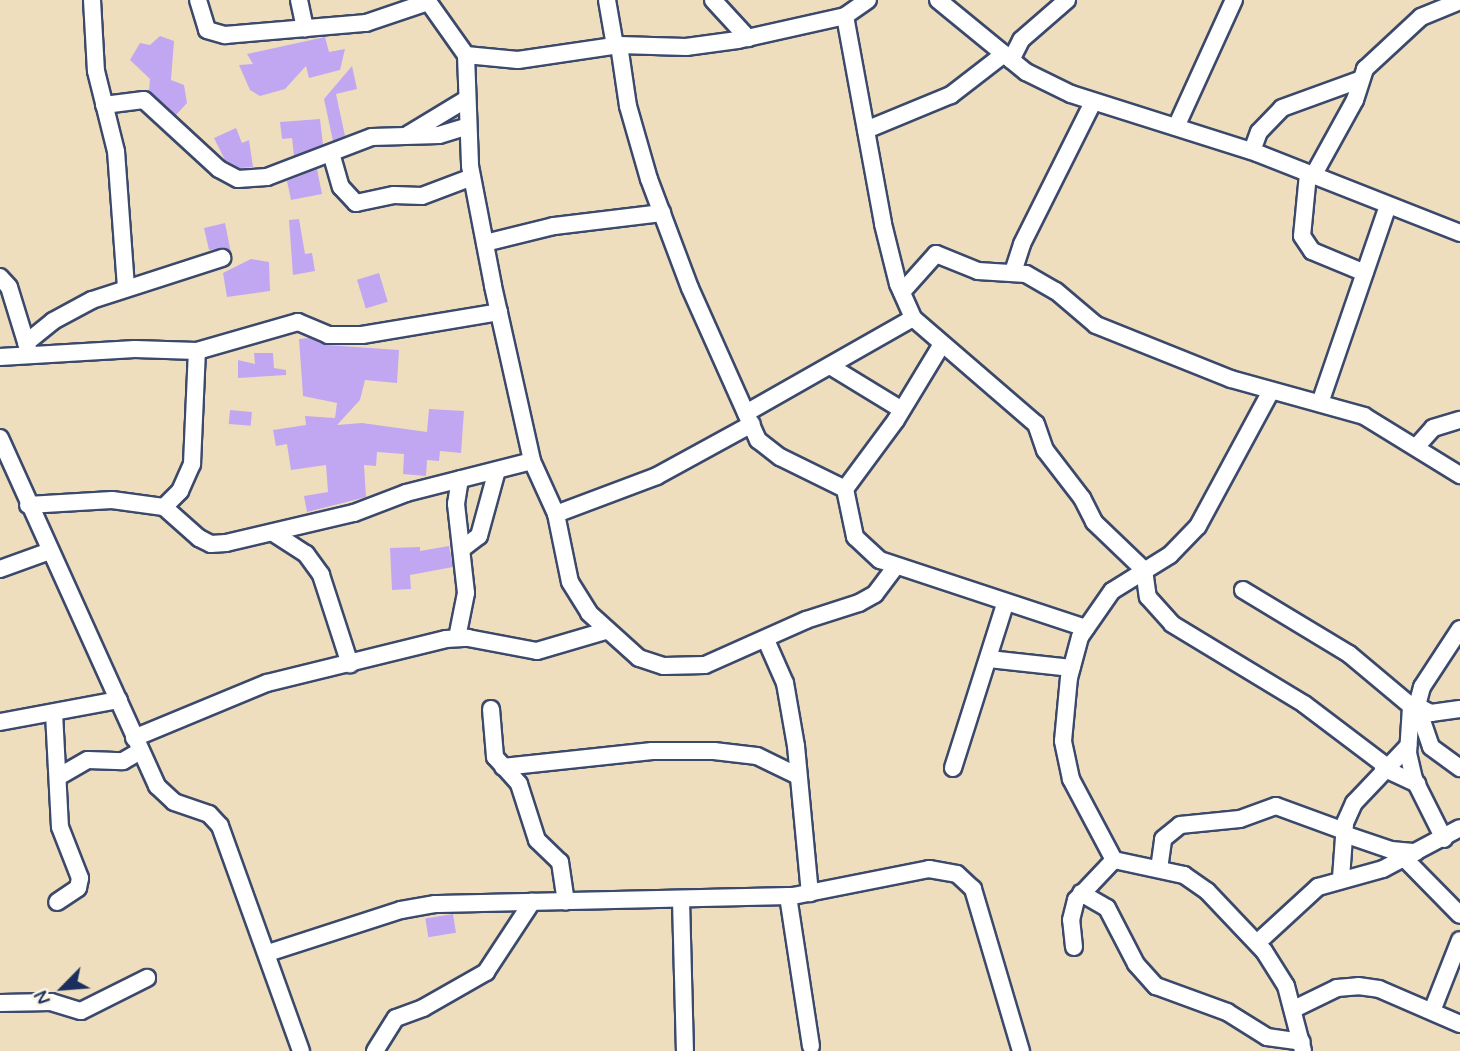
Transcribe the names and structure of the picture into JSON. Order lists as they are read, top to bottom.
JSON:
{
  "north": "bottom left"
}
